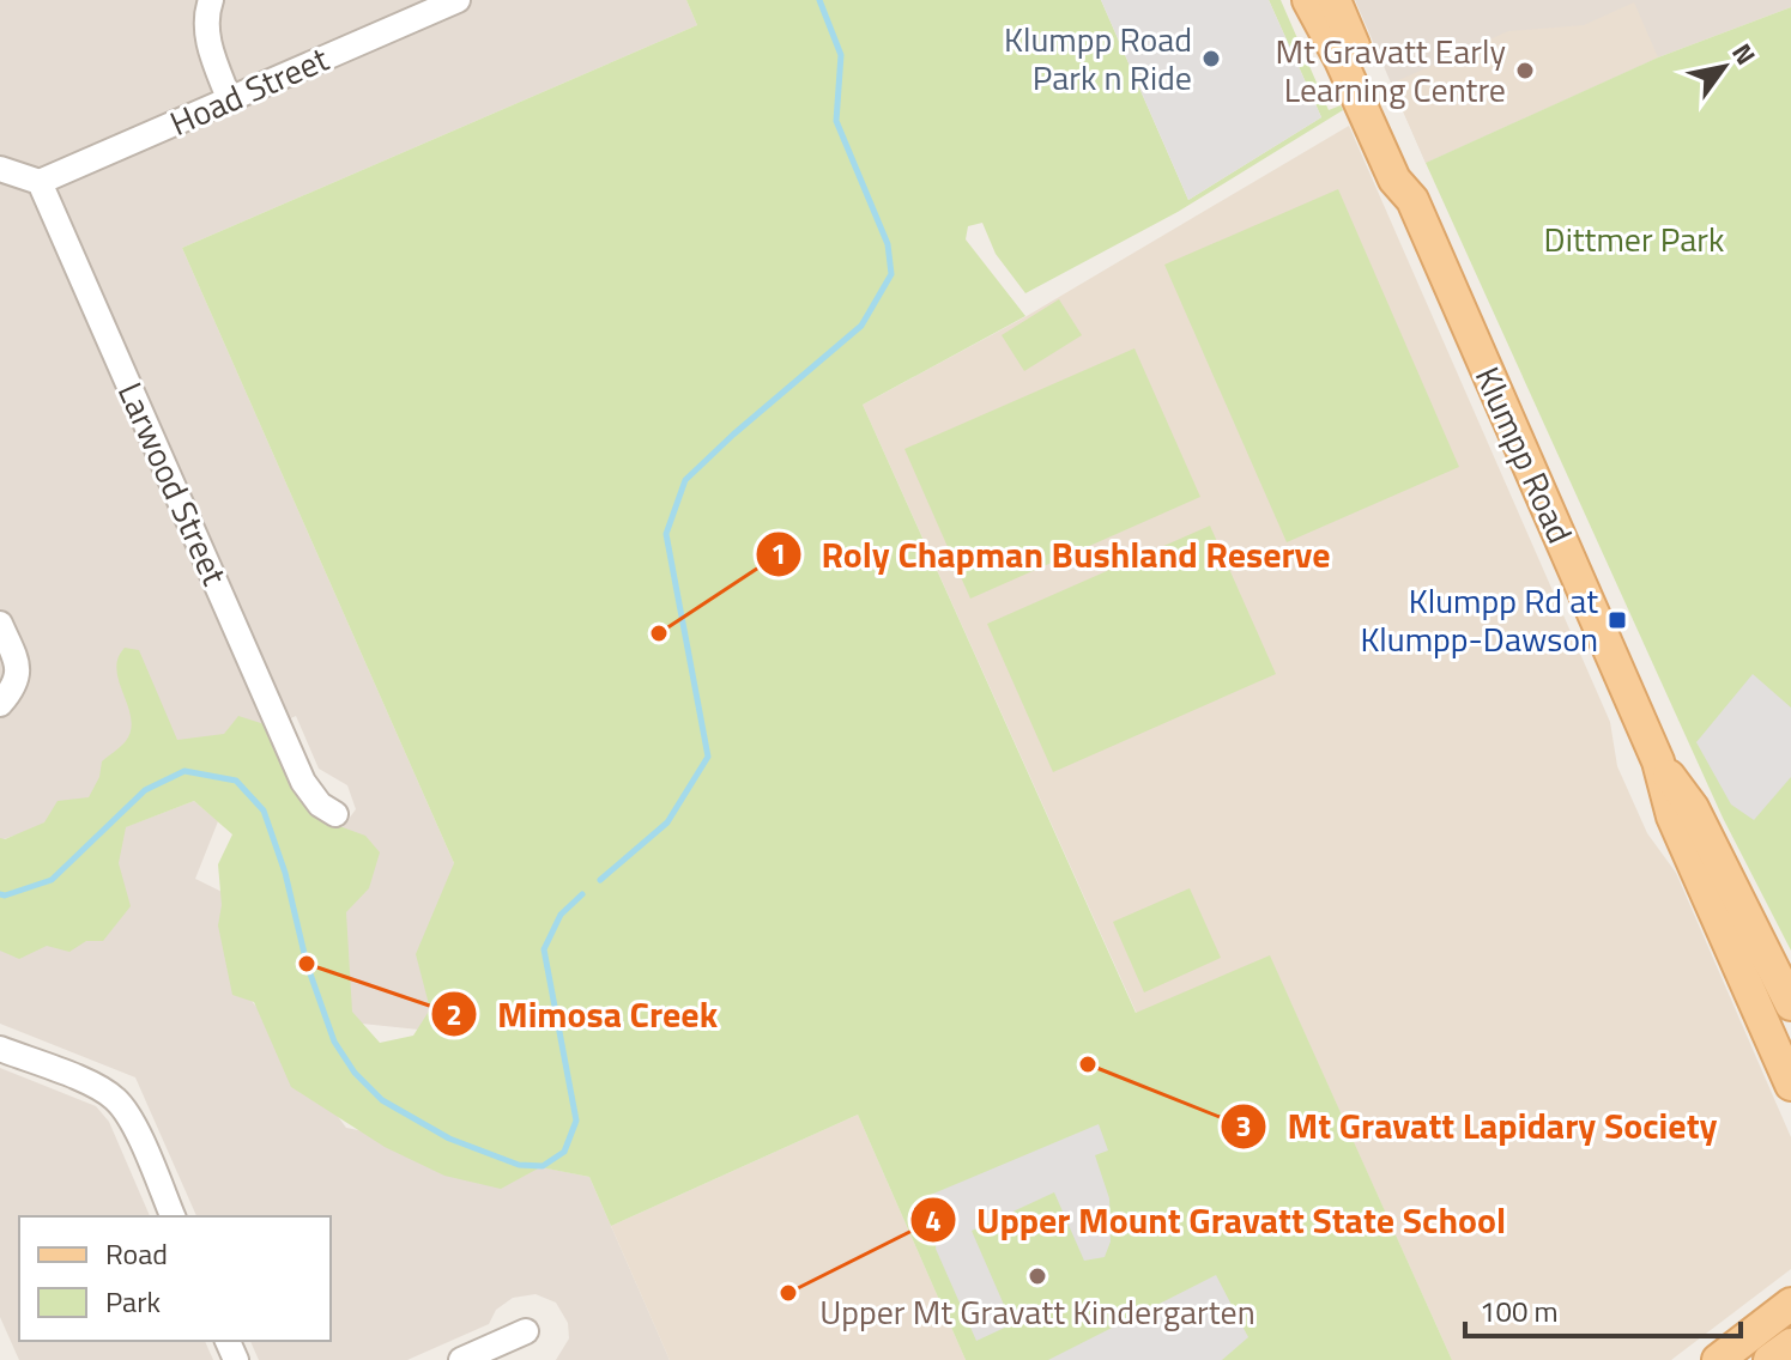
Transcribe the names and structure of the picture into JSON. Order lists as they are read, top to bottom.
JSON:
{
  "streets": {
    "main road": ["Klumpp Road"],
    "street": ["Hoad Street", "Larwood Street"]
  },
  "crossings": [
    ["Hoad Street", "Larwood Street"]
  ],
  "parks": ["Dittmer Park"],
  "places": {
    "other": [
      "Klumpp Road Park n Ride",
      "Mt Gravatt Early Learning Centre",
      "Roly Chapman Bushland Reserve",
      "Mimosa Creek",
      "Mt Gravatt Lapidary Society",
      "Upper Mt Gravatt Kindergarten",
      "Upper Mount Gravatt State School"
    ],
    "transit": ["Klumpp Rd at Klumpp-Dawson"]
  },
  "legend": ["Road", "Park"],
  "scale_bar": "100 m",
  "north": "top right"
}
